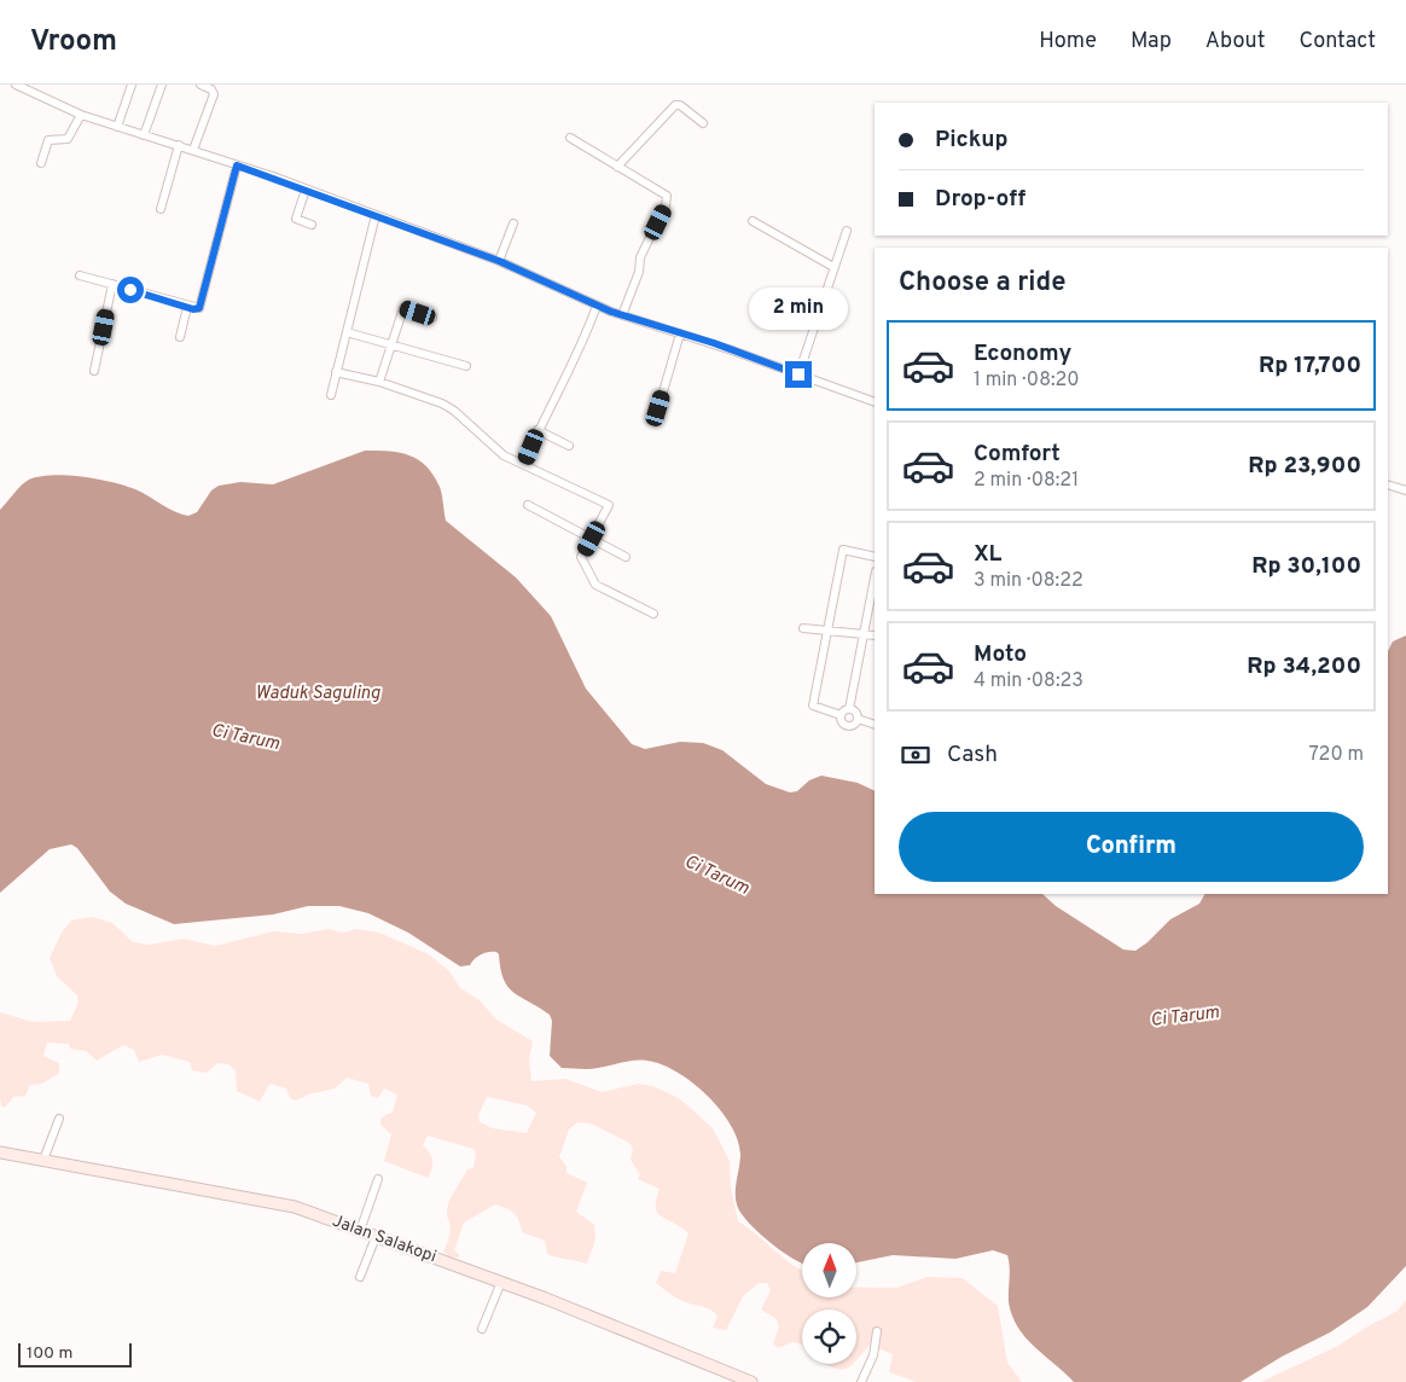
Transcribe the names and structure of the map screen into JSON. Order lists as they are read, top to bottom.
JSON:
{
  "streets": {
    "street": ["Jalan Salakopi"]
  },
  "water": ["Waduk Saguling", "Ci Tarum"],
  "scale_bar": "100 m",
  "north": "top",
  "page": {
    "header": "Vroom",
    "nav": [
      "Home",
      "Map",
      "About",
      "Contact"
    ],
    "banner": ["Pickup", "Drop-off"],
    "heading": "Choose a ride",
    "bubble": "2 min",
    "list": [
      {
        "name": "Economy",
        "note": "1 min · 08:20",
        "value": "Rp 17,700"
      },
      {
        "name": "Comfort",
        "note": "2 min · 08:21",
        "value": "Rp 23,900"
      },
      {
        "name": "XL",
        "note": "3 min · 08:22",
        "value": "Rp 30,100"
      },
      {
        "name": "Moto",
        "note": "4 min · 08:23",
        "value": "Rp 34,200"
      }
    ],
    "pay": ["Cash", "720 m"],
    "buttons": "Confirm",
    "scale": "100 m"
  }
}
